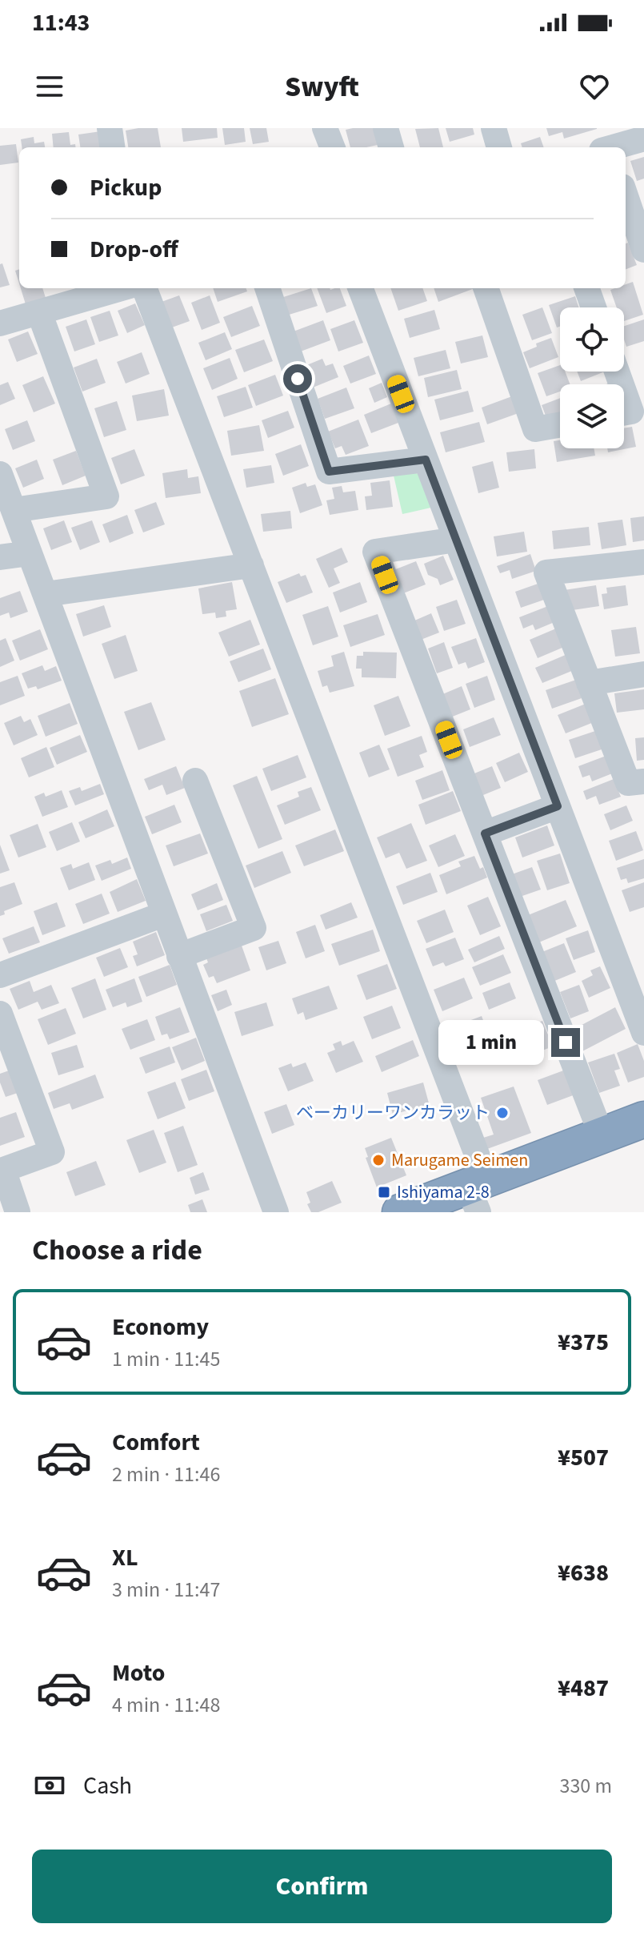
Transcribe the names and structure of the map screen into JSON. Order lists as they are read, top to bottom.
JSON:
{
  "places": {
    "other": ["ベーカリーワンカラット", "Marugame Seimen"],
    "transit": ["Ishiyama 2-8"]
  },
  "page": {
    "status": "11:43",
    "header": "Swyft",
    "banner": ["Pickup", "Drop-off"],
    "bubble": "1 min",
    "heading": "Choose a ride",
    "list": [
      {
        "name": "Economy",
        "note": "1 min · 11:45",
        "value": "¥375"
      },
      {
        "name": "Comfort",
        "note": "2 min · 11:46",
        "value": "¥507"
      },
      {
        "name": "XL",
        "note": "3 min · 11:47",
        "value": "¥638"
      },
      {
        "name": "Moto",
        "note": "4 min · 11:48",
        "value": "¥487"
      }
    ],
    "pay": ["Cash", "330 m"],
    "buttons": "Confirm"
  }
}
